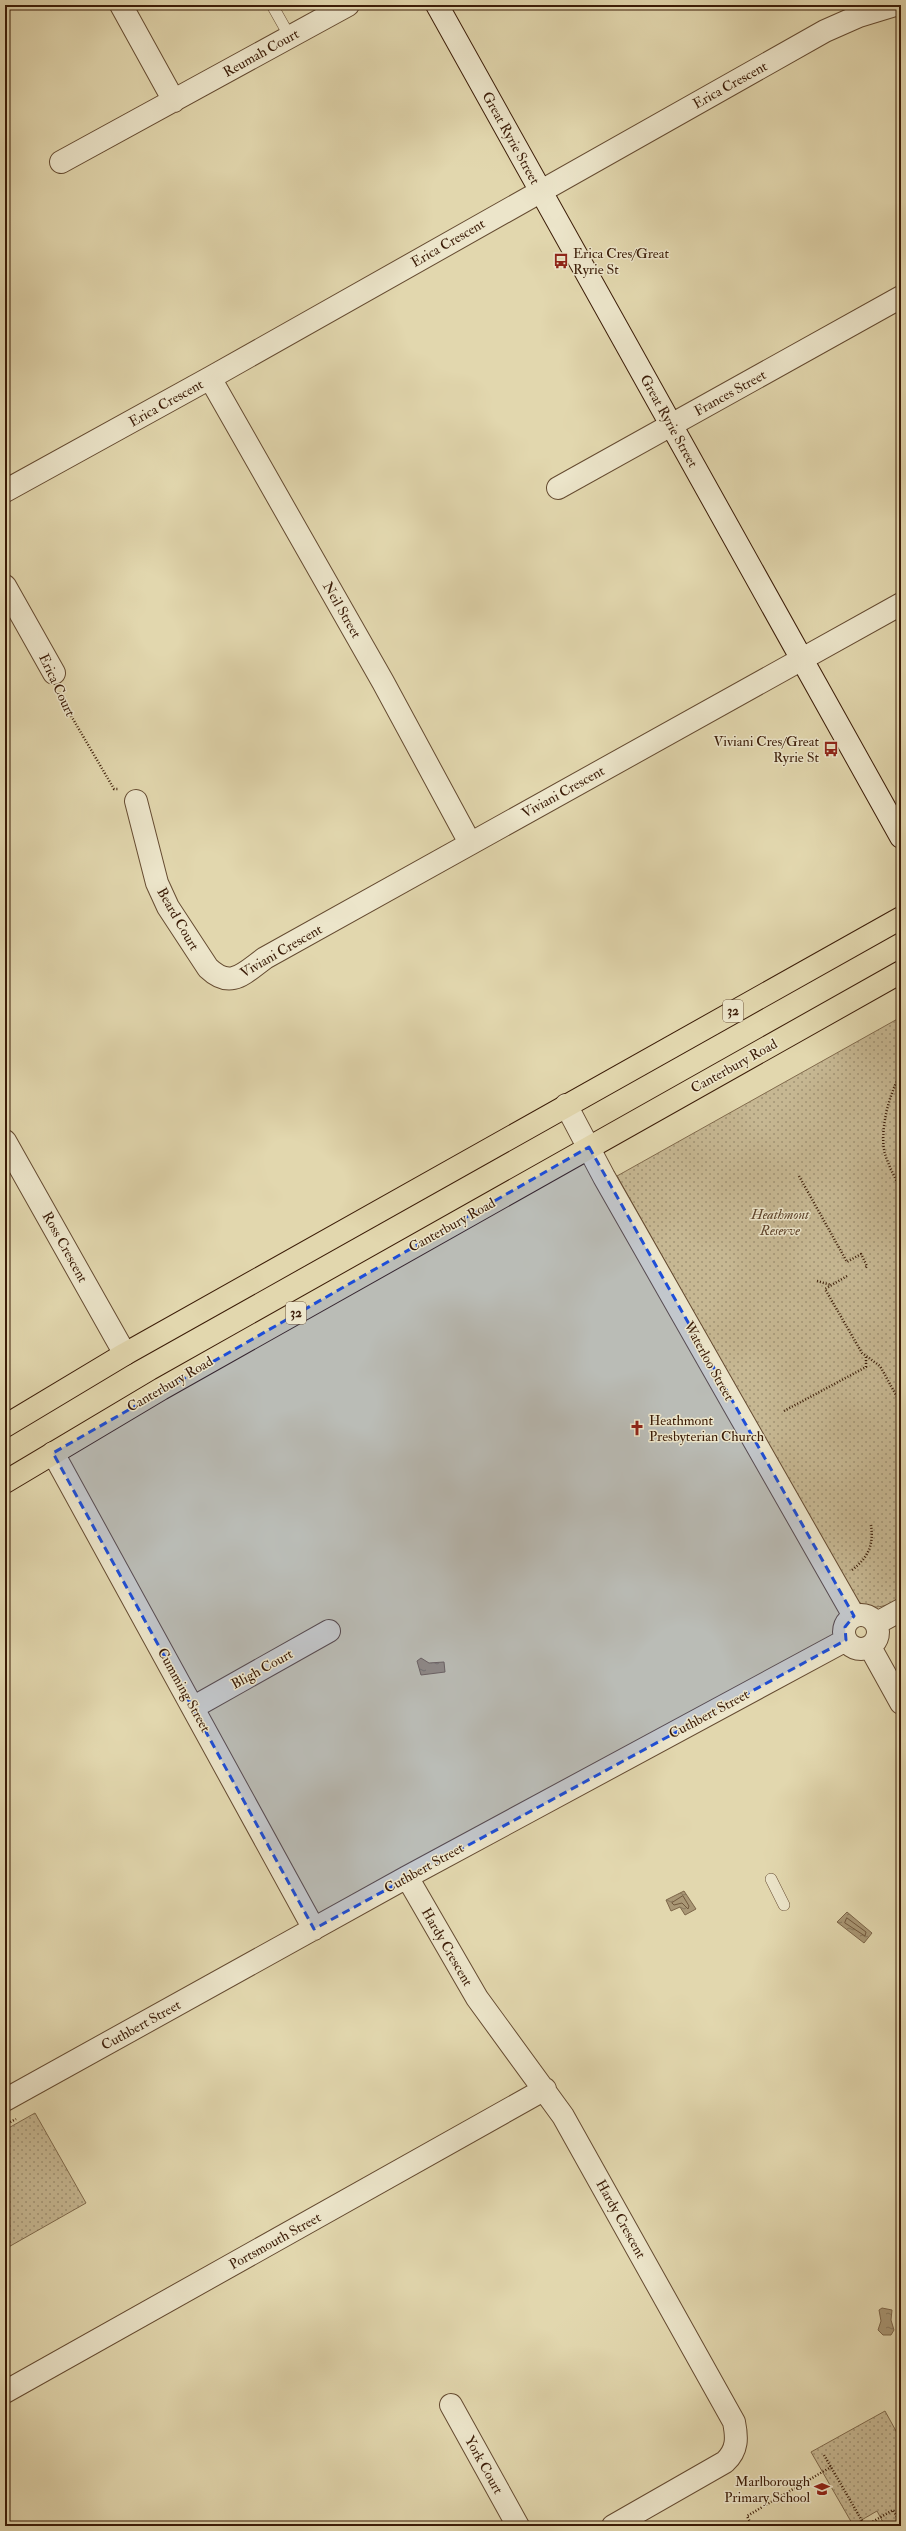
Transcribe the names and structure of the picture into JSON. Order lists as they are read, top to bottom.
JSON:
{
  "streets": {
    "main road": ["32", "Canterbury Road"],
    "street": [
      "Reumah Court",
      "Erica Crescent",
      "Great Ryrie Street",
      "Frances Street",
      "Neil Street",
      "Erica Court",
      "Viviani Crescent",
      "Beard Court",
      "Ross Crescent",
      "Waterloo Street",
      "Bligh Court",
      "Cumming Street",
      "Cuthbert Street",
      "Hardy Crescent",
      "Portsmouth Street",
      "York Court"
    ]
  },
  "crossings": [
    ["Erica Crescent", "Great Ryrie Street"],
    ["Erica Crescent", "Neil Street"],
    ["Great Ryrie Street", "Frances Street"],
    ["Great Ryrie Street", "Viviani Crescent"],
    ["Neil Street", "Viviani Crescent"],
    ["Erica Court", "Beard Court"],
    ["Viviani Crescent", "Beard Court"],
    ["32", "Ross Crescent"],
    ["32", "Waterloo Street"],
    ["Canterbury Road", "Waterloo Street"],
    ["Canterbury Road", "Cumming Street"],
    ["Waterloo Street", "Cuthbert Street"],
    ["Bligh Court", "Cumming Street"],
    ["Cumming Street", "Cuthbert Street"],
    ["Cuthbert Street", "Hardy Crescent"],
    ["Hardy Crescent", "Portsmouth Street"]
  ],
  "parks": ["Heathmont Reserve"],
  "places": {
    "bus stop": ["Erica Cres/Great Ryrie St", "Viviani Cres/Great Ryrie St"],
    "church": ["Heathmont Presbyterian Church"],
    "school or university": ["Marlborough Primary School"]
  }
}
